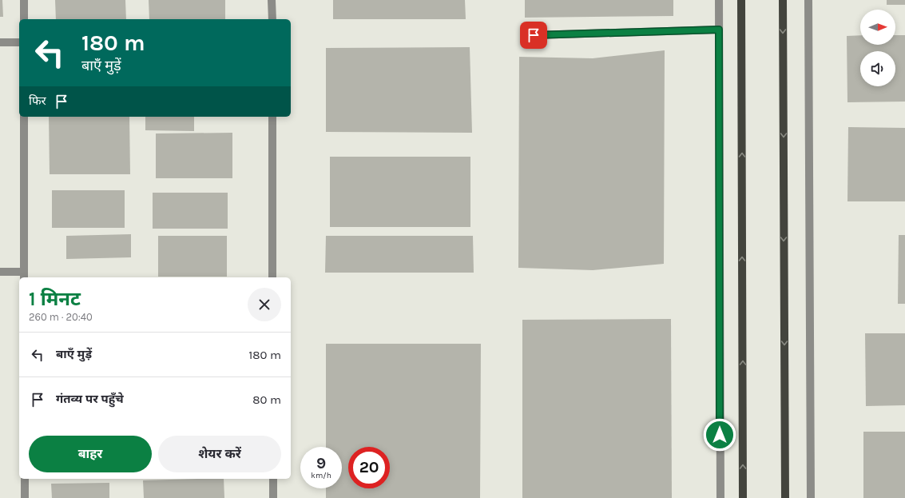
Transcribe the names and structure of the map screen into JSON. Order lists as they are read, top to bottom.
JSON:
{
  "north": "right",
  "page": {
    "turn": ["180 m", "बाएँ मुड़ें"],
    "then": "फिर",
    "heading": ["1 मिनट", "260 m · 20:40"],
    "list": [
      {
        "name": "बाएँ मुड़ें",
        "value": "180 m"
      },
      {
        "name": "गंतव्य पर पहुँचे",
        "value": "80 m"
      }
    ],
    "buttons": ["बाहर", "शेयर करें"],
    "speed": "9 km/h",
    "limit": "20"
  }
}
